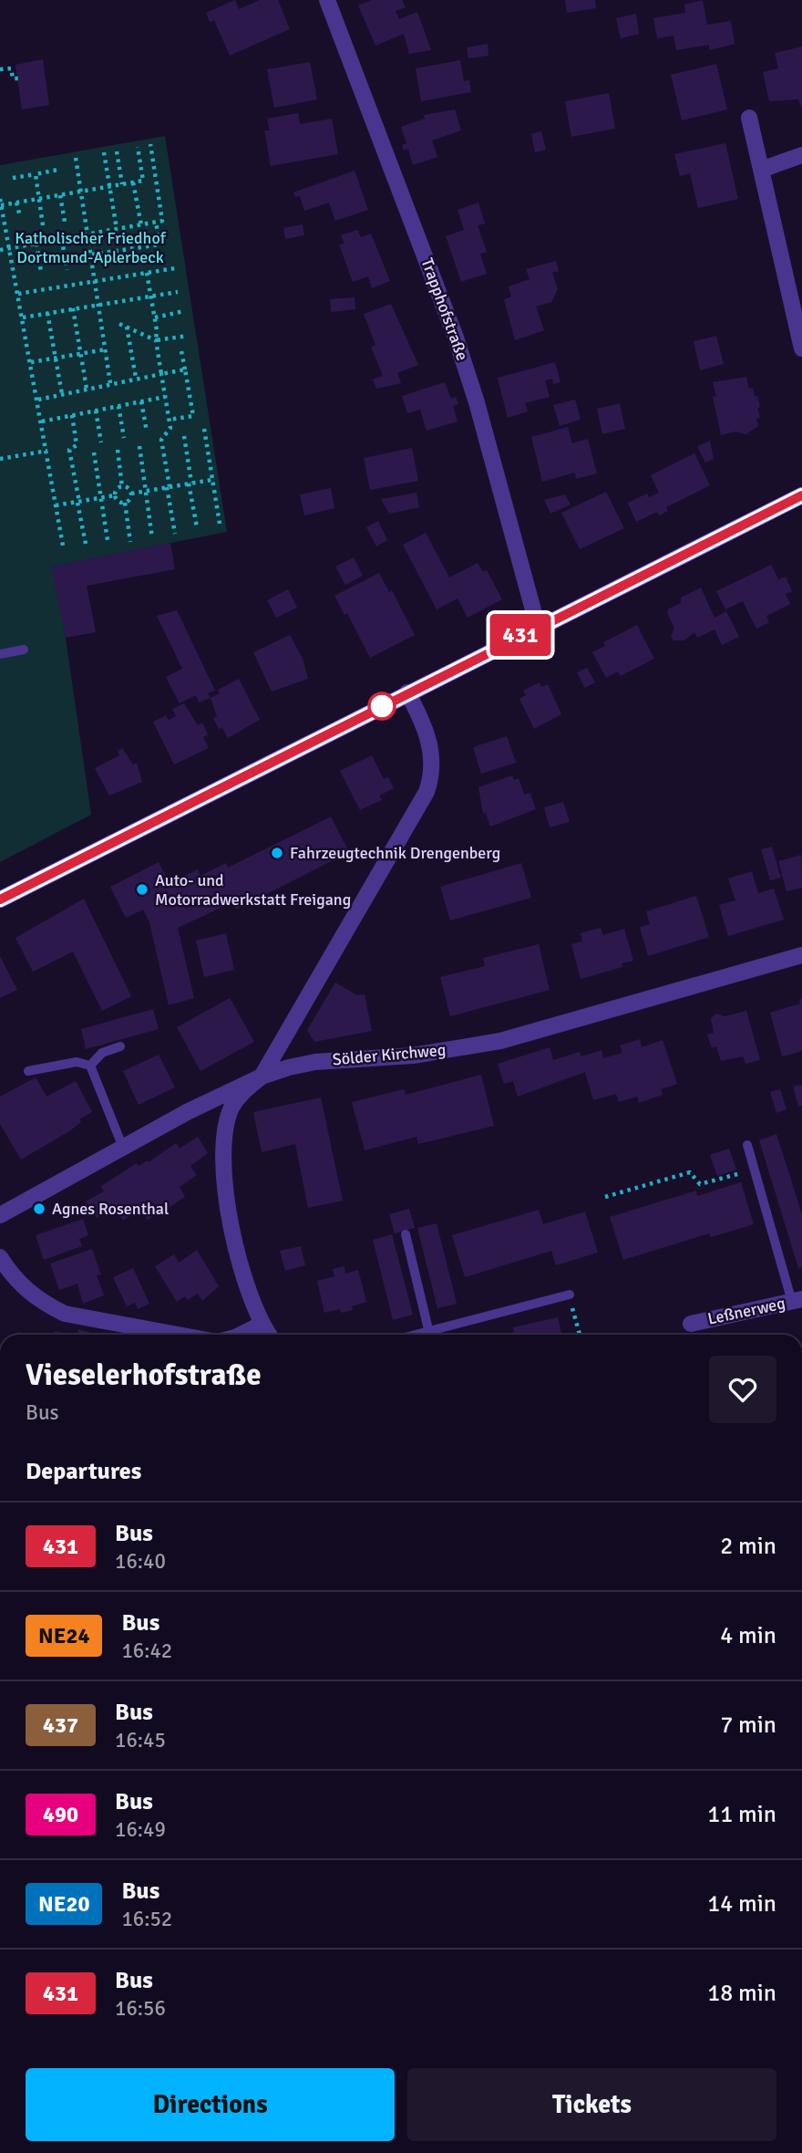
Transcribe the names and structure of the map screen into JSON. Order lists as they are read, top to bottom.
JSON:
{
  "streets": {
    "street": ["Trapphofstraße", "Sölder Kirchweg", "Leßnerweg"]
  },
  "parks": ["Katholischer Friedhof Dortmund-Aplerbeck"],
  "places": ["Fahrzeugtechnik Drengenberg", "Auto- und Motorradwerkstatt Freigang", "Agnes Rosenthal"],
  "lines": ["bus line 431"],
  "page": {
    "on_map": "431",
    "heading": [
      ["Vieselerhofstraße", "Bus"],
      "Departures"
    ],
    "list": [
      {
        "mark": "431",
        "name": "Bus",
        "note": "16:40",
        "value": "2 min"
      },
      {
        "mark": "NE24",
        "name": "Bus",
        "note": "16:42",
        "value": "4 min"
      },
      {
        "mark": "437",
        "name": "Bus",
        "note": "16:45",
        "value": "7 min"
      },
      {
        "mark": "490",
        "name": "Bus",
        "note": "16:49",
        "value": "11 min"
      },
      {
        "mark": "NE20",
        "name": "Bus",
        "note": "16:52",
        "value": "14 min"
      },
      {
        "mark": "431",
        "name": "Bus",
        "note": "16:56",
        "value": "18 min"
      }
    ],
    "buttons": ["Directions", "Tickets"]
  }
}
